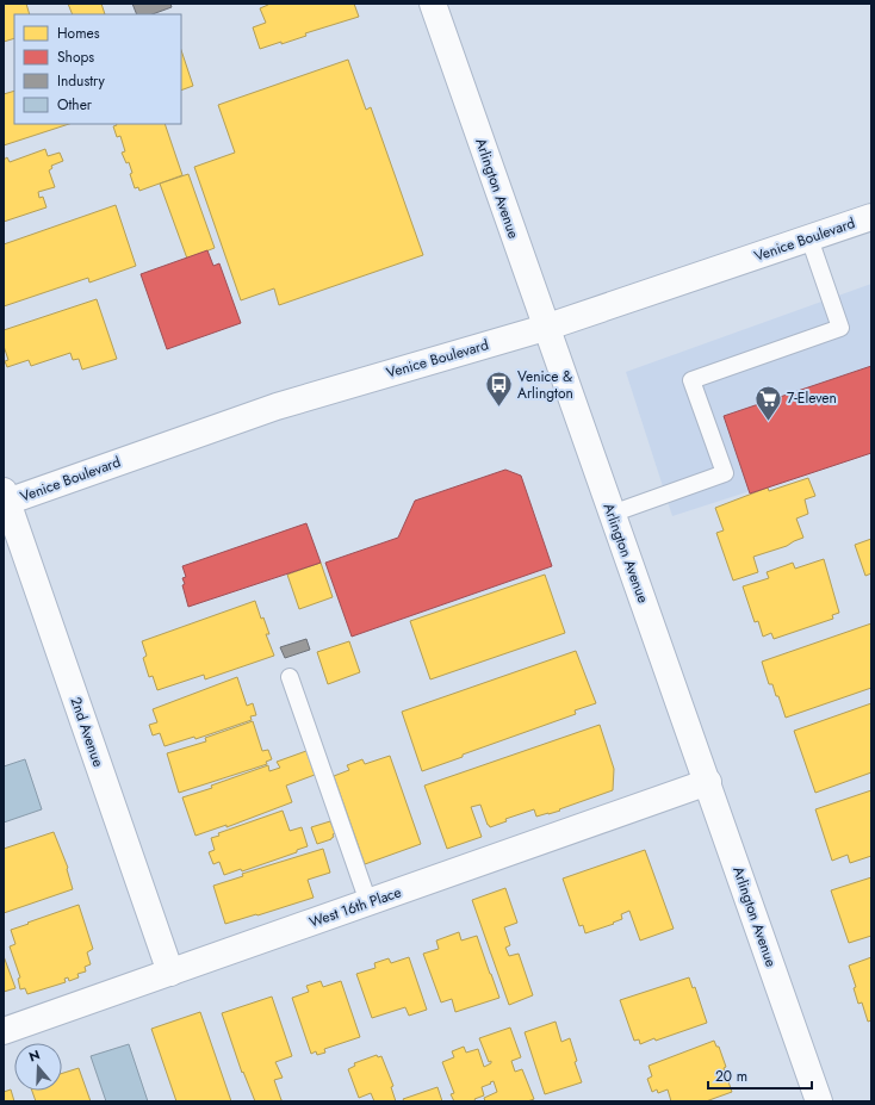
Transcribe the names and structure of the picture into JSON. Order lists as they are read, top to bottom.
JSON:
{
  "streets": {
    "main road": [
      "Arlington Avenue",
      "Venice Boulevard",
      "2nd Avenue",
      "West 16th Place"
    ]
  },
  "crossings": [
    ["Arlington Avenue", "Venice Boulevard"],
    ["Arlington Avenue", "West 16th Place"],
    ["Venice Boulevard", "2nd Avenue"],
    ["2nd Avenue", "West 16th Place"]
  ],
  "places": {
    "bus stop": ["Venice & Arlington"],
    "supermarket": ["7-Eleven"]
  },
  "legend": [
    "Homes",
    "Shops",
    "Industry",
    "Other"
  ],
  "scale_bar": "20 m",
  "north": "top"
}
